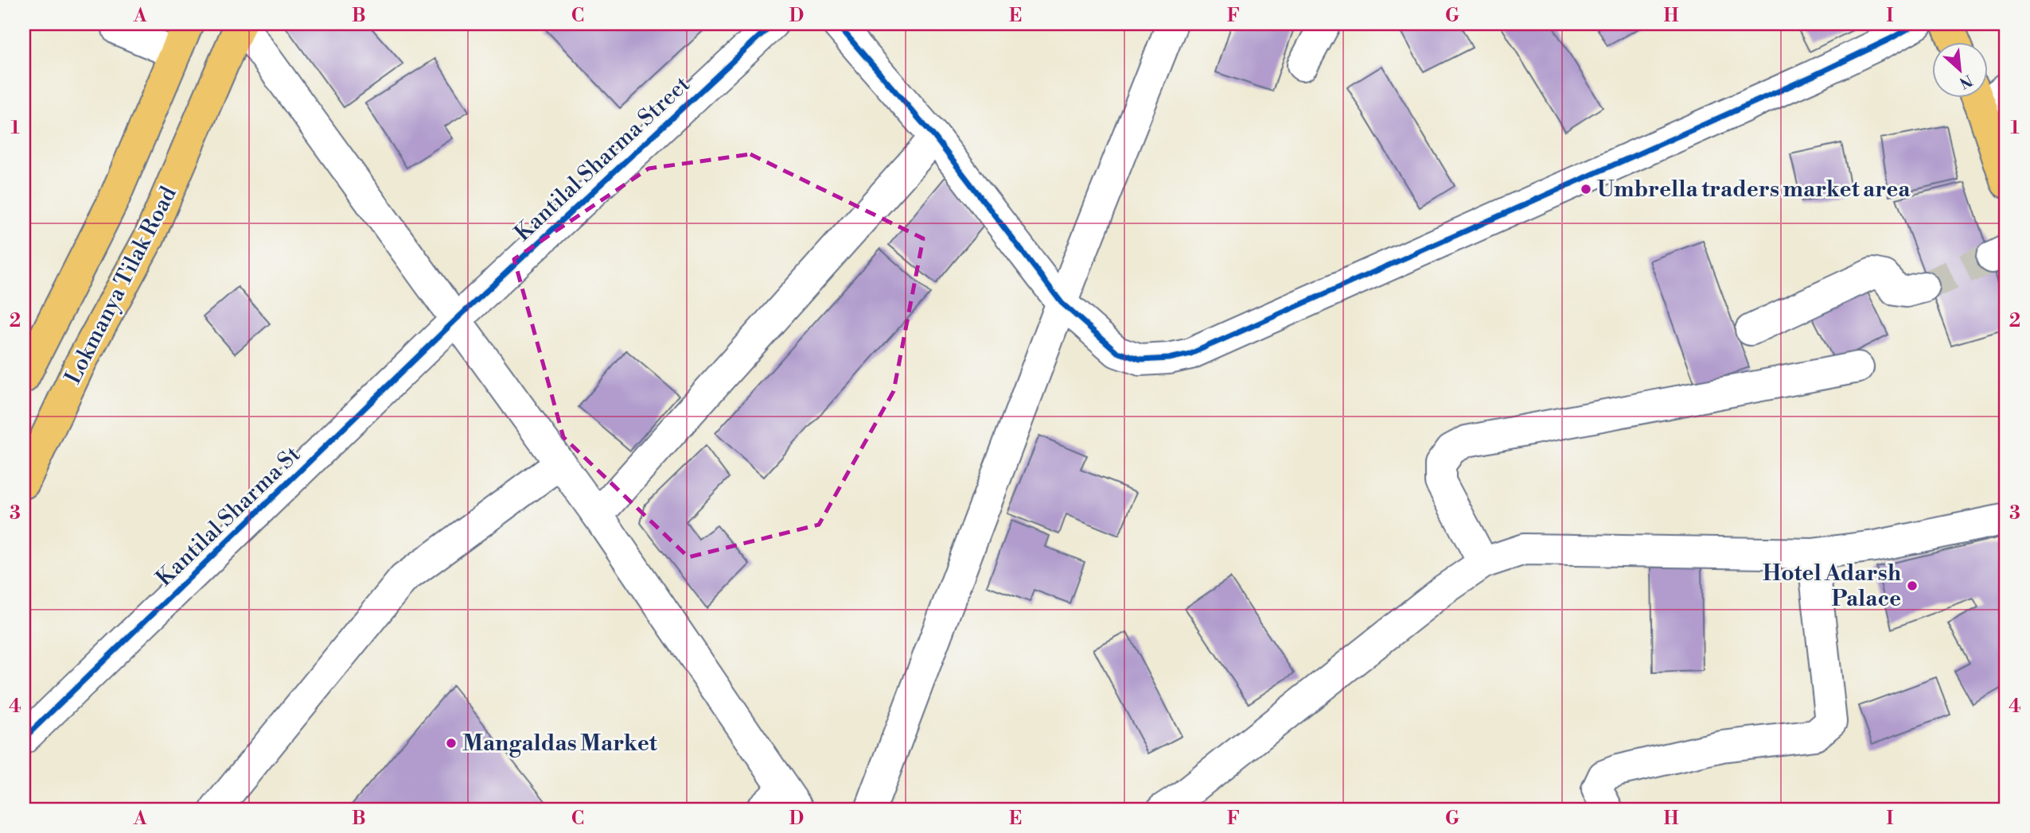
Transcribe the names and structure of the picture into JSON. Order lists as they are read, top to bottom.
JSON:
{
  "streets": {
    "main road": ["Lokmanya Tilak Road"],
    "street": ["Kantilal Sharma Street", "Kantilal Sharma St"]
  },
  "crossings": [
    ["Kantilal Sharma Street", "Kantilal Sharma St"]
  ],
  "places": ["Umbrella traders market area", "Hotel Adarsh Palace", "Mangaldas Market"],
  "north": "bottom right",
  "grid": {
    "columns": [
      "A",
      "B",
      "C",
      "D",
      "E",
      "F",
      "G",
      "H",
      "I"
    ],
    "rows": [
      "1",
      "2",
      "3",
      "4"
    ]
  }
}
